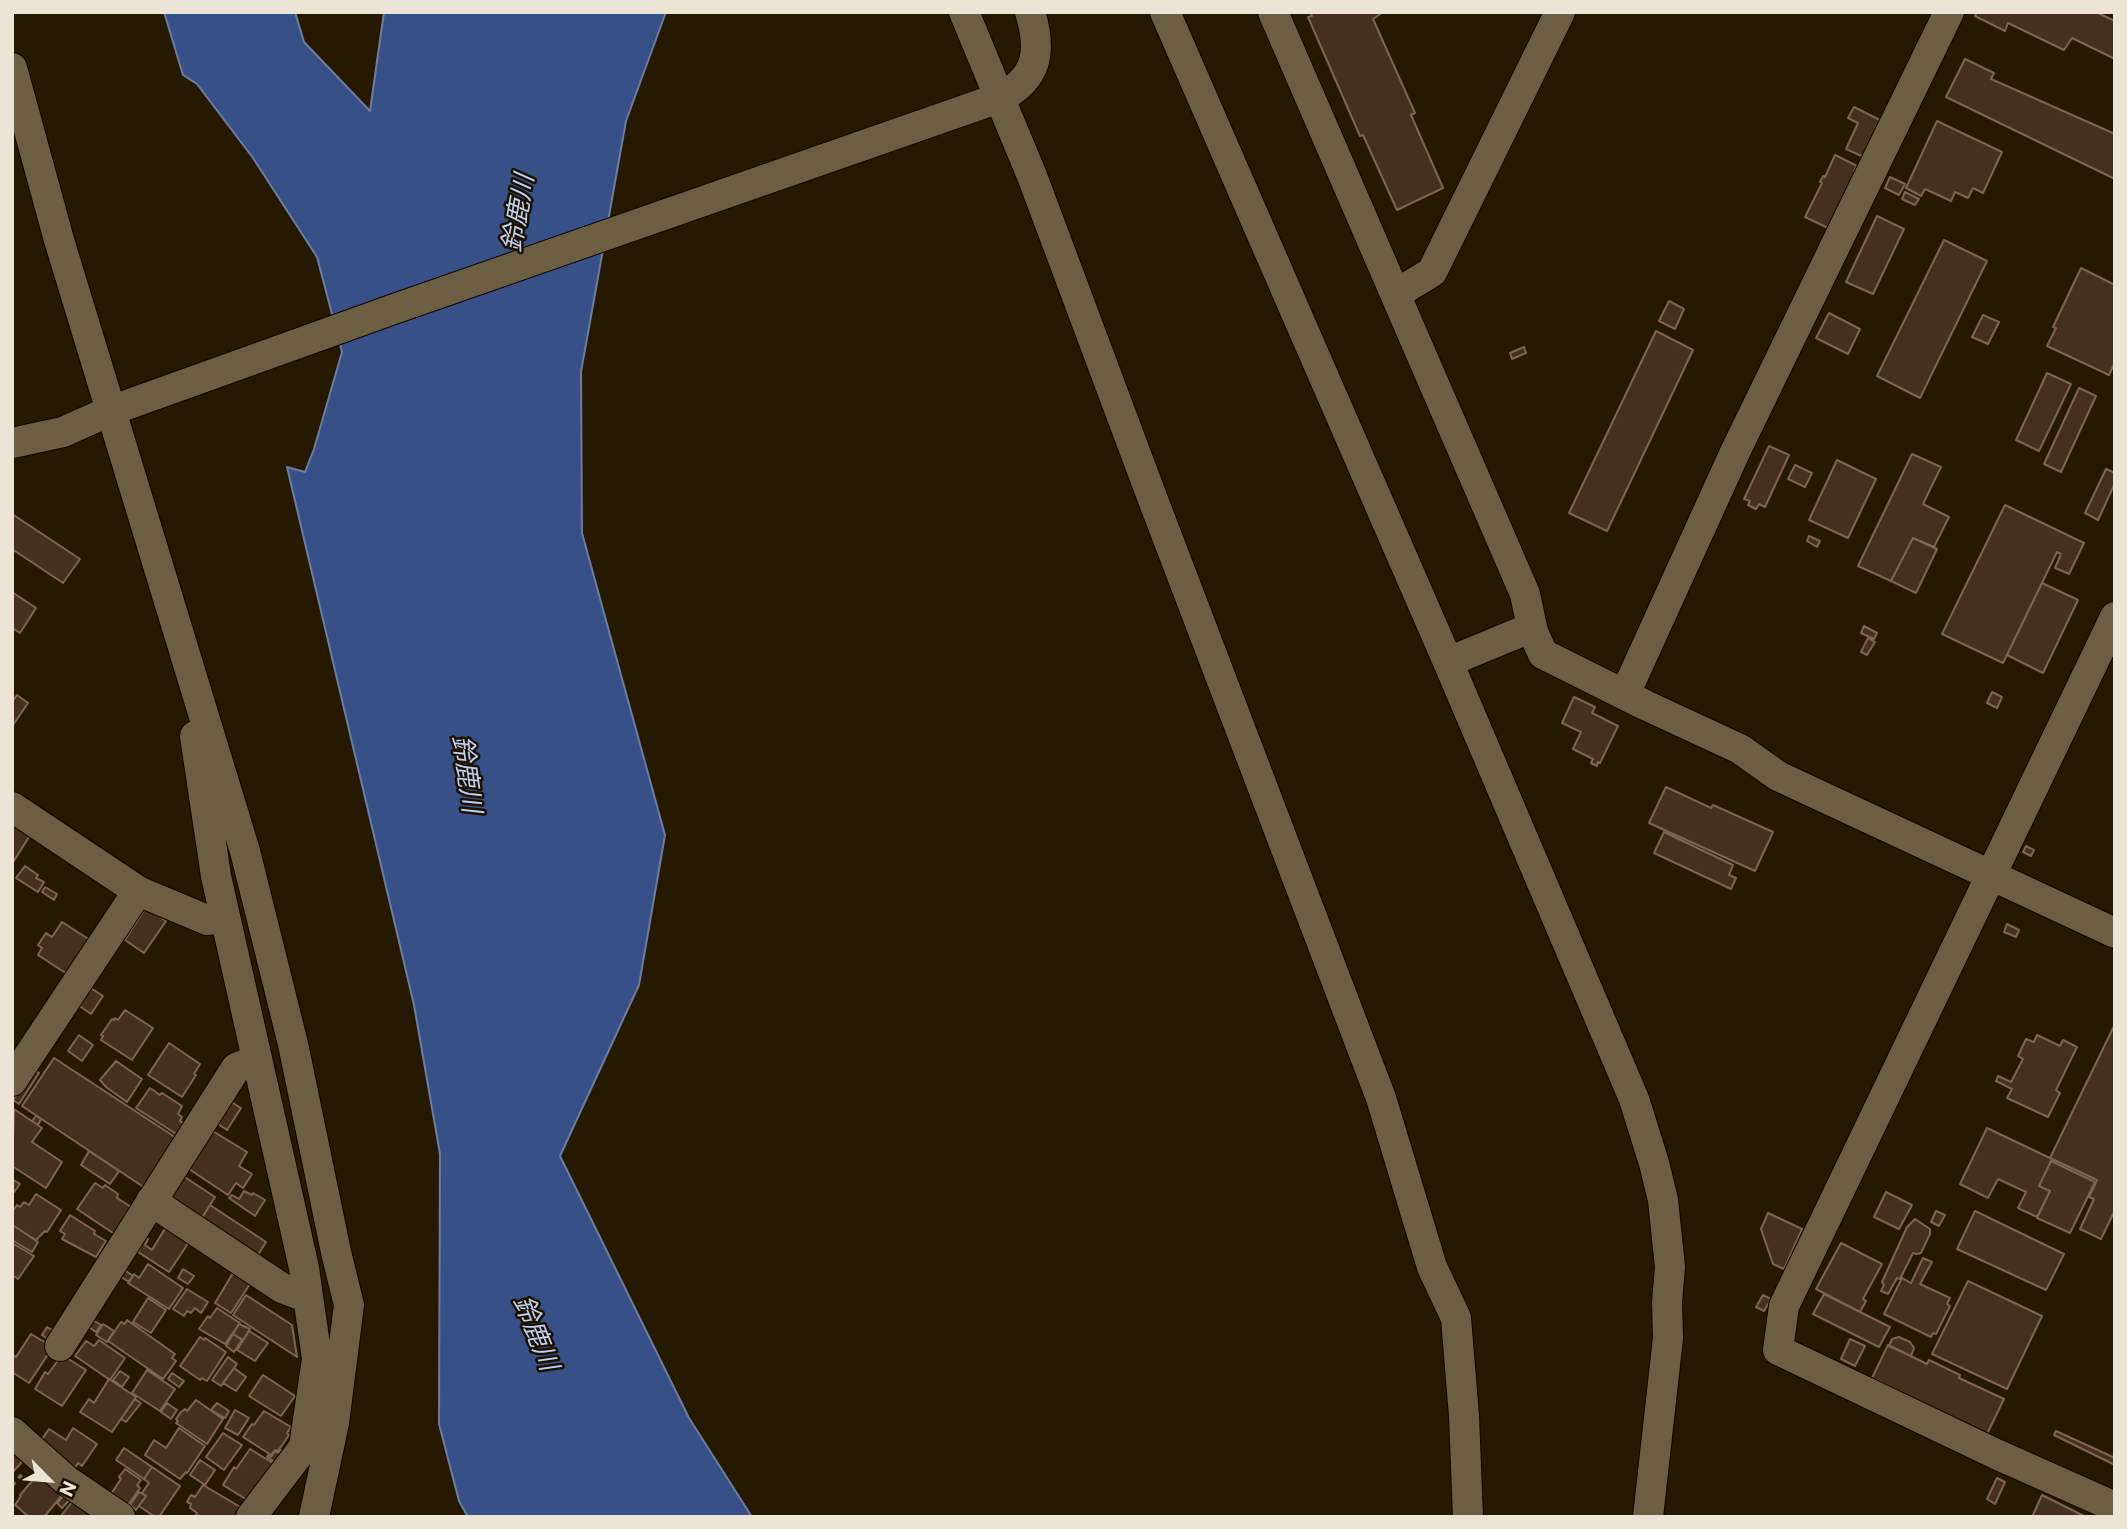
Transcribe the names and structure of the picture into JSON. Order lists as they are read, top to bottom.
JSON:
{
  "water": ["鈴鹿川"],
  "north": "bottom right"
}
